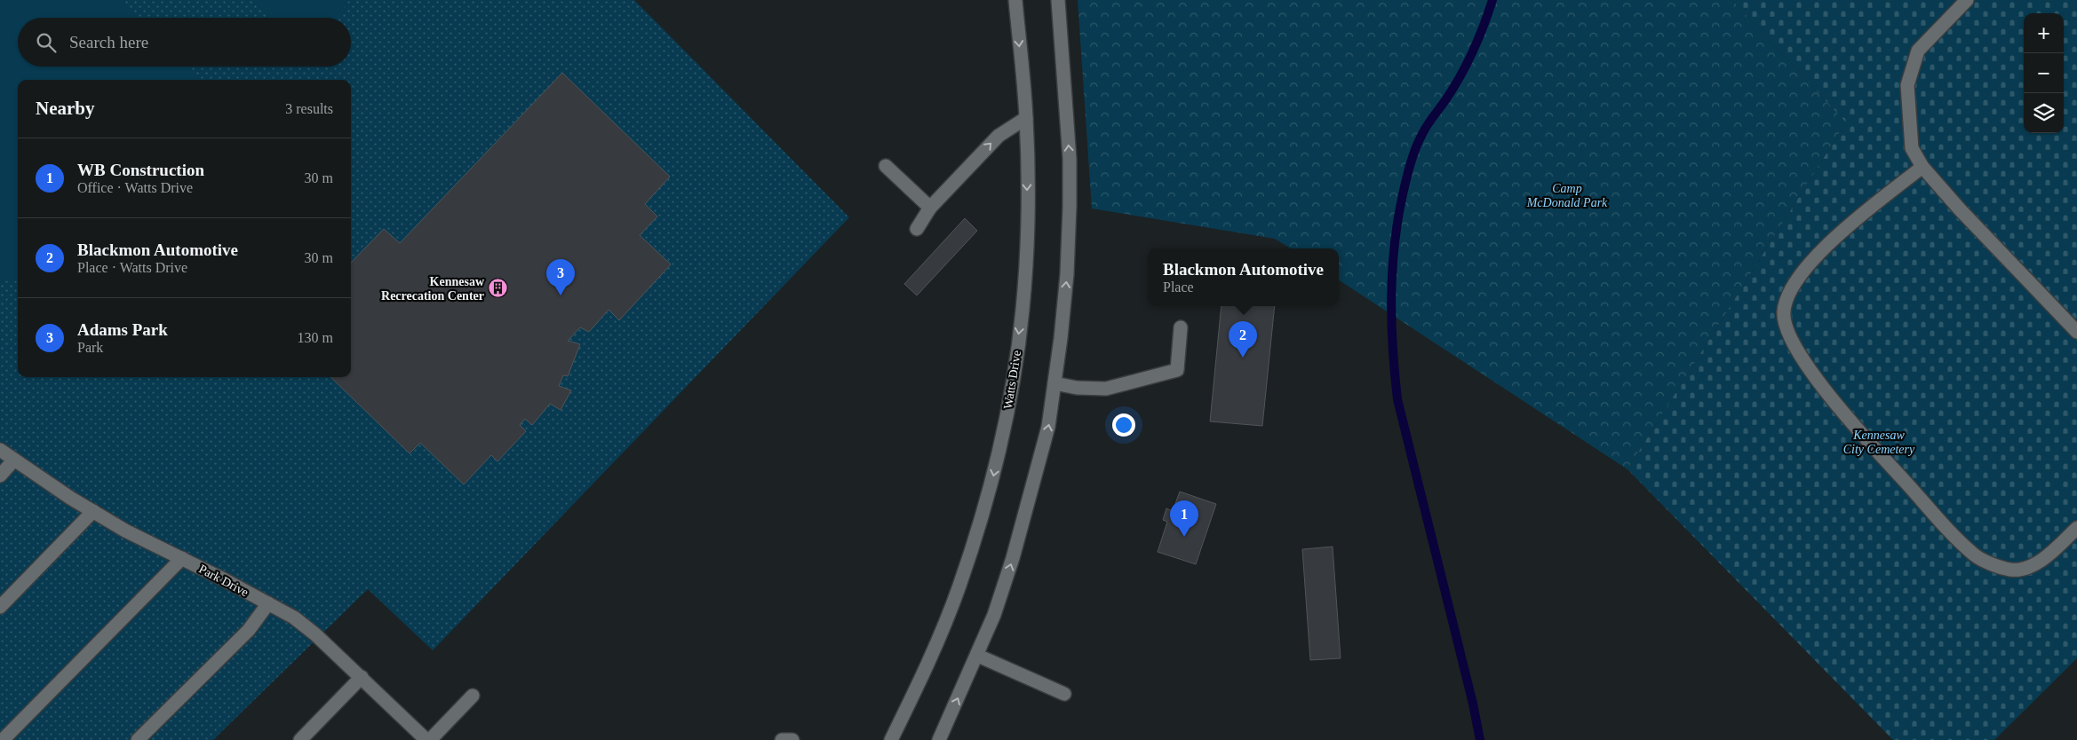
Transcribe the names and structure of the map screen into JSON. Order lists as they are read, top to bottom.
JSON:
{
  "streets": {
    "main road": ["Watts Drive", "Park Drive"]
  },
  "parks": ["Camp McDonald Park", "Kennesaw City Cemetery"],
  "places": {
    "building": ["Kennesaw Recrecation Center"]
  },
  "page": {
    "map_buttons": ["+", "−"],
    "search": "Search here",
    "heading": ["Nearby", "3 results"],
    "list": [
      {
        "mark": "1",
        "name": "WB Construction",
        "note": "Office · Watts Drive",
        "value": "30 m"
      },
      {
        "mark": "2",
        "name": "Blackmon Automotive",
        "note": "Place · Watts Drive",
        "value": "30 m"
      },
      {
        "mark": "3",
        "name": "Adams Park",
        "note": "Park",
        "value": "130 m"
      }
    ],
    "popup": ["Blackmon Automotive", "Place"],
    "pins": ["3", "2", "1"]
  }
}
